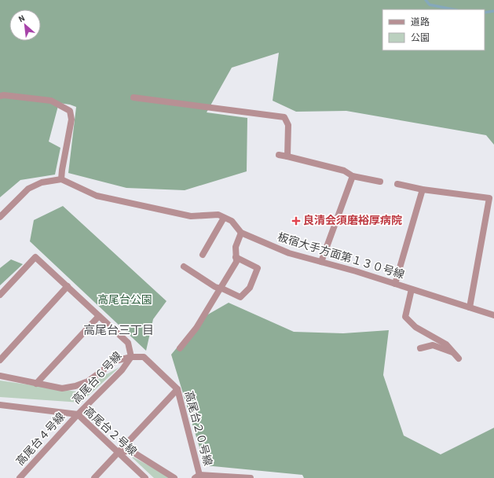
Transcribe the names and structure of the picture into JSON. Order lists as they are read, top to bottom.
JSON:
{
  "streets": {
    "street": [
      "板宿大手方面第１３０号線",
      "高尾台６号線",
      "高尾台２０号線",
      "高尾台２号線",
      "高尾台４号線"
    ]
  },
  "crossings": [
    ["高尾台６号線", "高尾台２０号線"],
    ["高尾台６号線", "高尾台２号線"],
    ["高尾台６号線", "高尾台４号線"],
    ["高尾台２号線", "高尾台４号線"]
  ],
  "districts": ["高尾台三丁目"],
  "parks": ["高尾台公園"],
  "places": {
    "health": ["良清会須磨裕厚病院"]
  },
  "legend": ["道路", "公園"],
  "north": "top left"
}
